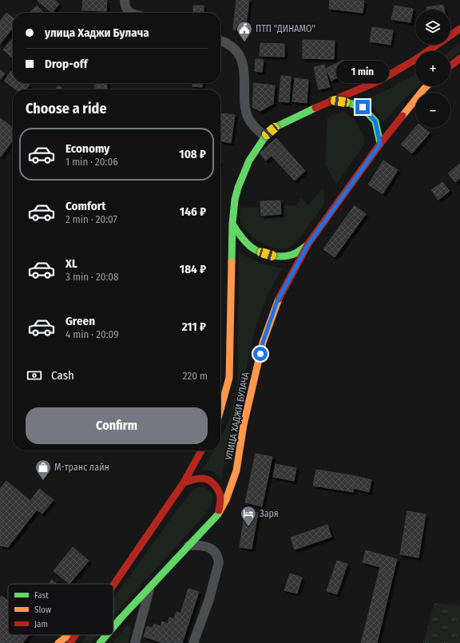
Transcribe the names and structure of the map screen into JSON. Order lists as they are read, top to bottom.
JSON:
{
  "streets": {
    "main road": ["УЛИЦА ХАДЖИ БУЛАЧА"]
  },
  "places": {
    "public building": ["ПТП \"ДИНАМО\""],
    "shop": ["М-транс лайн"],
    "hotel": ["Заря"]
  },
  "legend": ["Fast", "Slow", "Jam"],
  "page": {
    "map_buttons": ["+", "−"],
    "banner": ["улица Хаджи Булача", "Drop-off"],
    "bubble": "1 min",
    "heading": "Choose a ride",
    "list": [
      {
        "name": "Economy",
        "note": "1 min · 20:06",
        "value": "108 ₽"
      },
      {
        "name": "Comfort",
        "note": "2 min · 20:07",
        "value": "146 ₽"
      },
      {
        "name": "XL",
        "note": "3 min · 20:08",
        "value": "184 ₽"
      },
      {
        "name": "Green",
        "note": "4 min · 20:09",
        "value": "211 ₽"
      }
    ],
    "pay": ["Cash", "220 m"],
    "buttons": "Confirm"
  }
}
